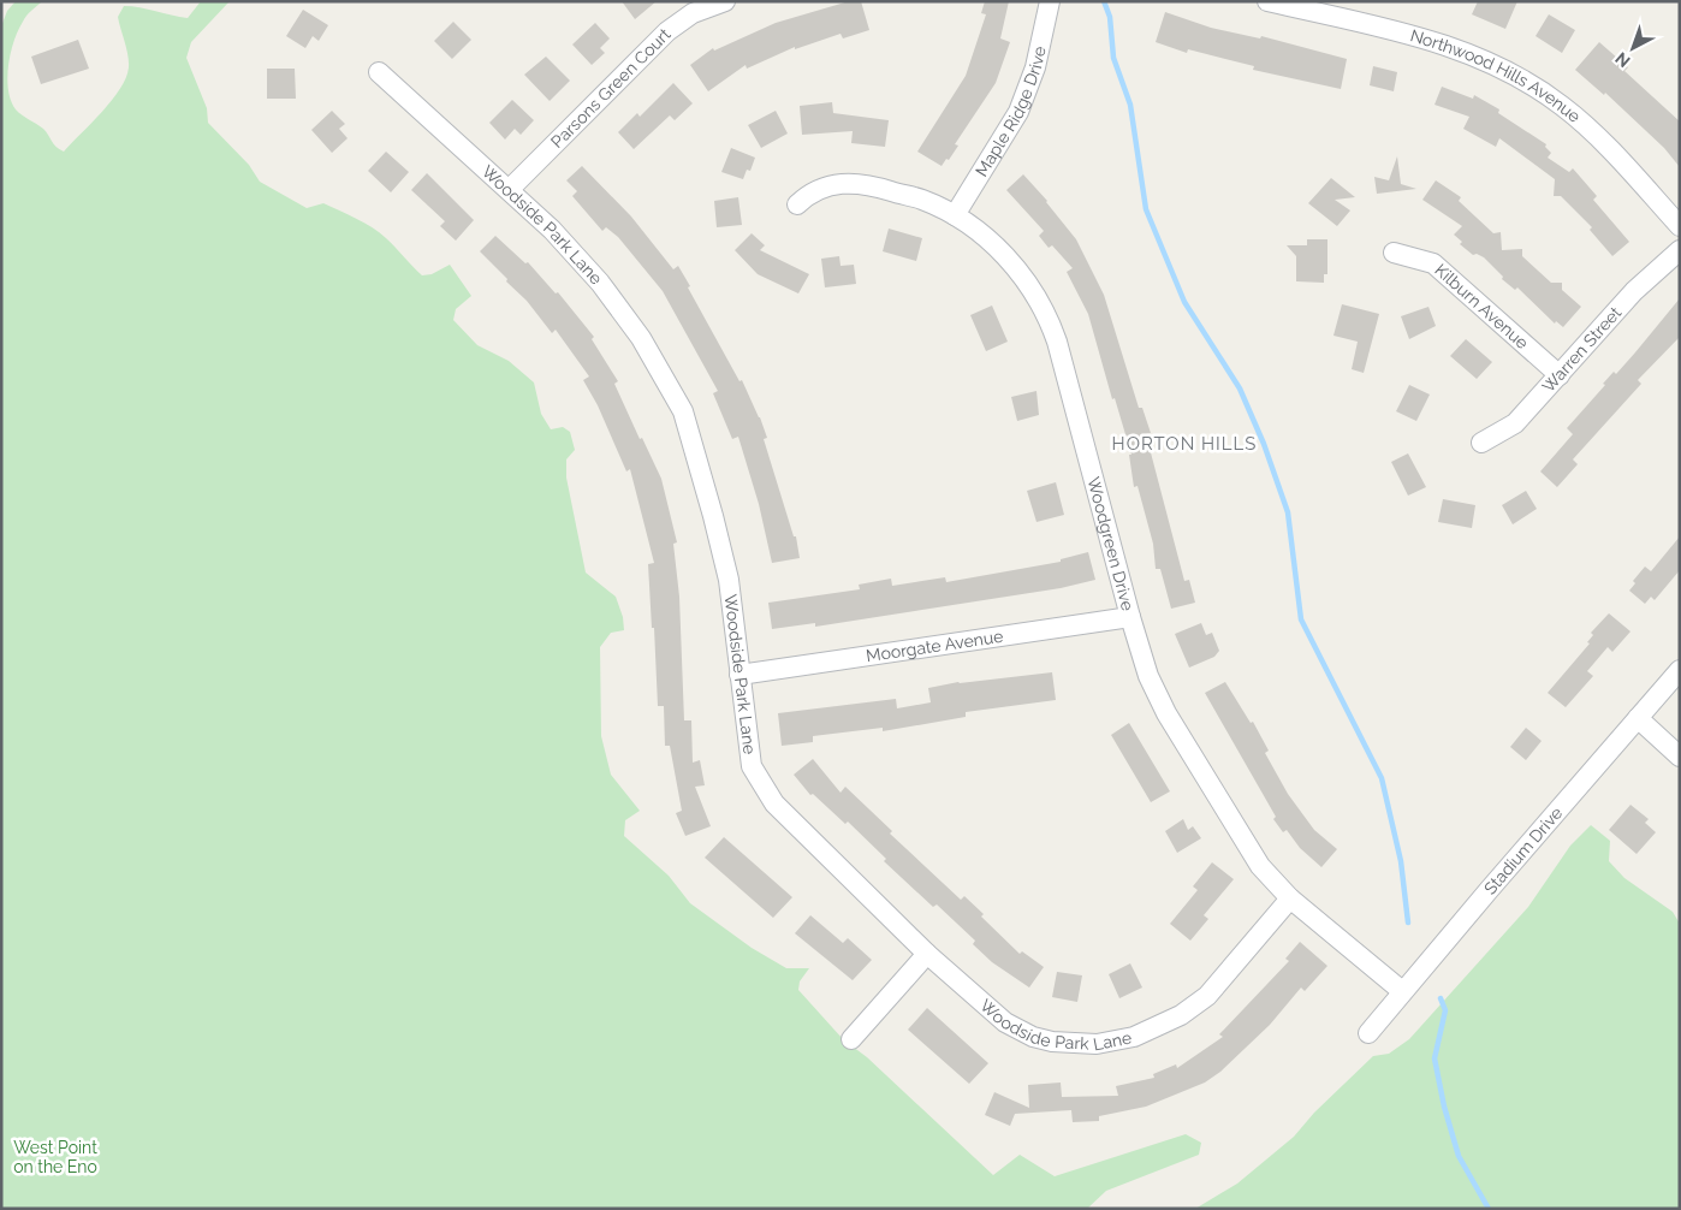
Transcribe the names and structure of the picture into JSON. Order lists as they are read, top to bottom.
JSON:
{
  "streets": {
    "street": [
      "Northwood Hills Avenue",
      "Parsons Green Court",
      "Maple Ridge Drive",
      "Woodside Park Lane",
      "Kilburn Avenue",
      "Warren Street",
      "Woodgreen Drive",
      "Moorgate Avenue",
      "Stadium Drive"
    ]
  },
  "crossings": [
    ["Parsons Green Court", "Woodside Park Lane"],
    ["Maple Ridge Drive", "Woodgreen Drive"],
    ["Woodside Park Lane", "Woodgreen Drive"],
    ["Woodside Park Lane", "Moorgate Avenue"],
    ["Kilburn Avenue", "Warren Street"],
    ["Woodgreen Drive", "Moorgate Avenue"],
    ["Woodgreen Drive", "Stadium Drive"]
  ],
  "districts": ["HORTON HILLS"],
  "parks": ["West Point on the Eno"],
  "north": "bottom left"
}
